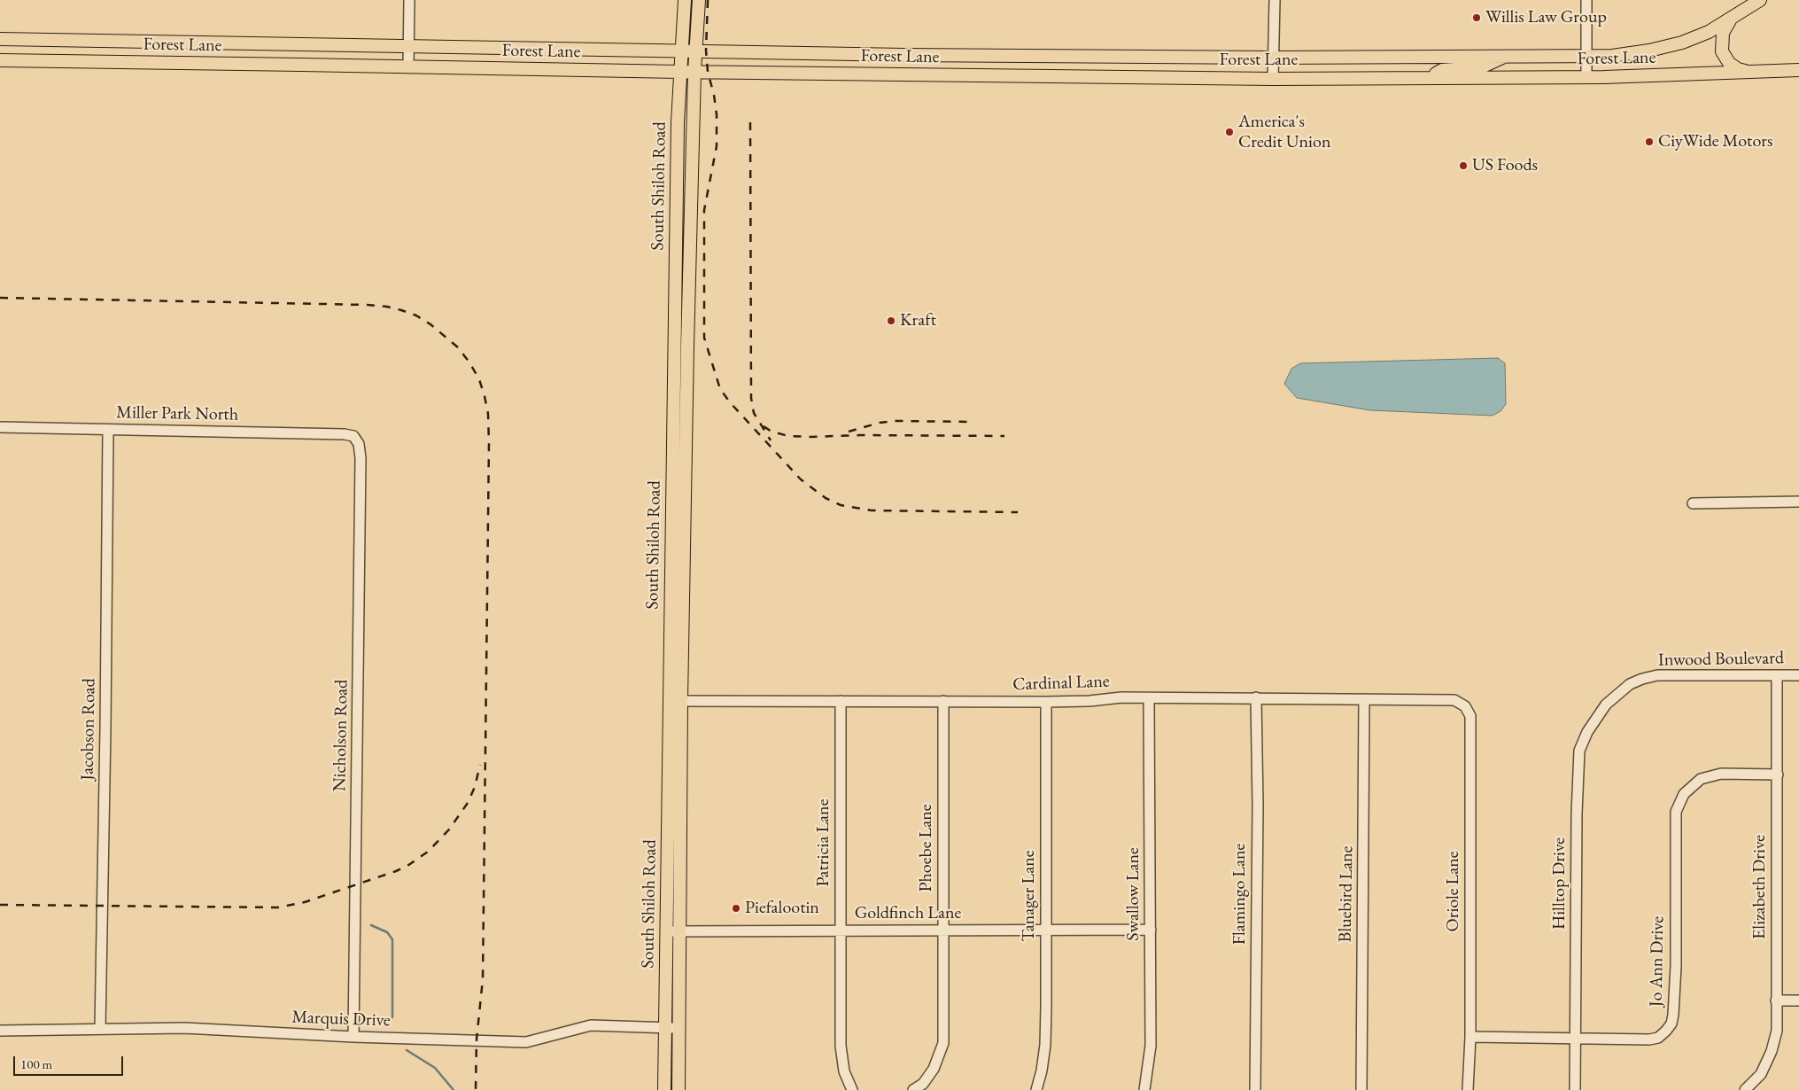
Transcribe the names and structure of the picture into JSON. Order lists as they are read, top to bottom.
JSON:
{
  "streets": {
    "main road": ["Forest Lane", "South Shiloh Road"],
    "street": [
      "Miller Park North",
      "Inwood Boulevard",
      "Cardinal Lane",
      "Jacobson Road",
      "Nicholson Road",
      "Patricia Lane",
      "Phoebe Lane",
      "Hilltop Drive",
      "Elizabeth Drive",
      "Oriole Lane",
      "Swallow Lane",
      "Flamingo Lane",
      "Bluebird Lane",
      "Tanager Lane",
      "Goldfinch Lane",
      "Jo Ann Drive",
      "Marquis Drive"
    ]
  },
  "crossings": [
    ["Forest Lane", "South Shiloh Road"],
    ["South Shiloh Road", "Cardinal Lane"],
    ["South Shiloh Road", "Goldfinch Lane"],
    ["South Shiloh Road", "Marquis Drive"],
    ["Miller Park North", "Jacobson Road"],
    ["Miller Park North", "Nicholson Road"],
    ["Inwood Boulevard", "Hilltop Drive"],
    ["Inwood Boulevard", "Elizabeth Drive"],
    ["Cardinal Lane", "Patricia Lane"],
    ["Cardinal Lane", "Phoebe Lane"],
    ["Cardinal Lane", "Oriole Lane"],
    ["Cardinal Lane", "Swallow Lane"],
    ["Cardinal Lane", "Flamingo Lane"],
    ["Cardinal Lane", "Bluebird Lane"],
    ["Cardinal Lane", "Tanager Lane"],
    ["Jacobson Road", "Marquis Drive"],
    ["Nicholson Road", "Marquis Drive"],
    ["Patricia Lane", "Goldfinch Lane"],
    ["Phoebe Lane", "Goldfinch Lane"],
    ["Hilltop Drive", "Jo Ann Drive"],
    ["Elizabeth Drive", "Jo Ann Drive"],
    ["Oriole Lane", "Jo Ann Drive"],
    ["Swallow Lane", "Goldfinch Lane"],
    ["Tanager Lane", "Goldfinch Lane"]
  ],
  "places": [
    "Willis Law Group",
    "America's Credit Union",
    "CiyWide Motors",
    "US Foods",
    "Kraft",
    "Piefalootin"
  ],
  "scale_bar": "100 m"
}
